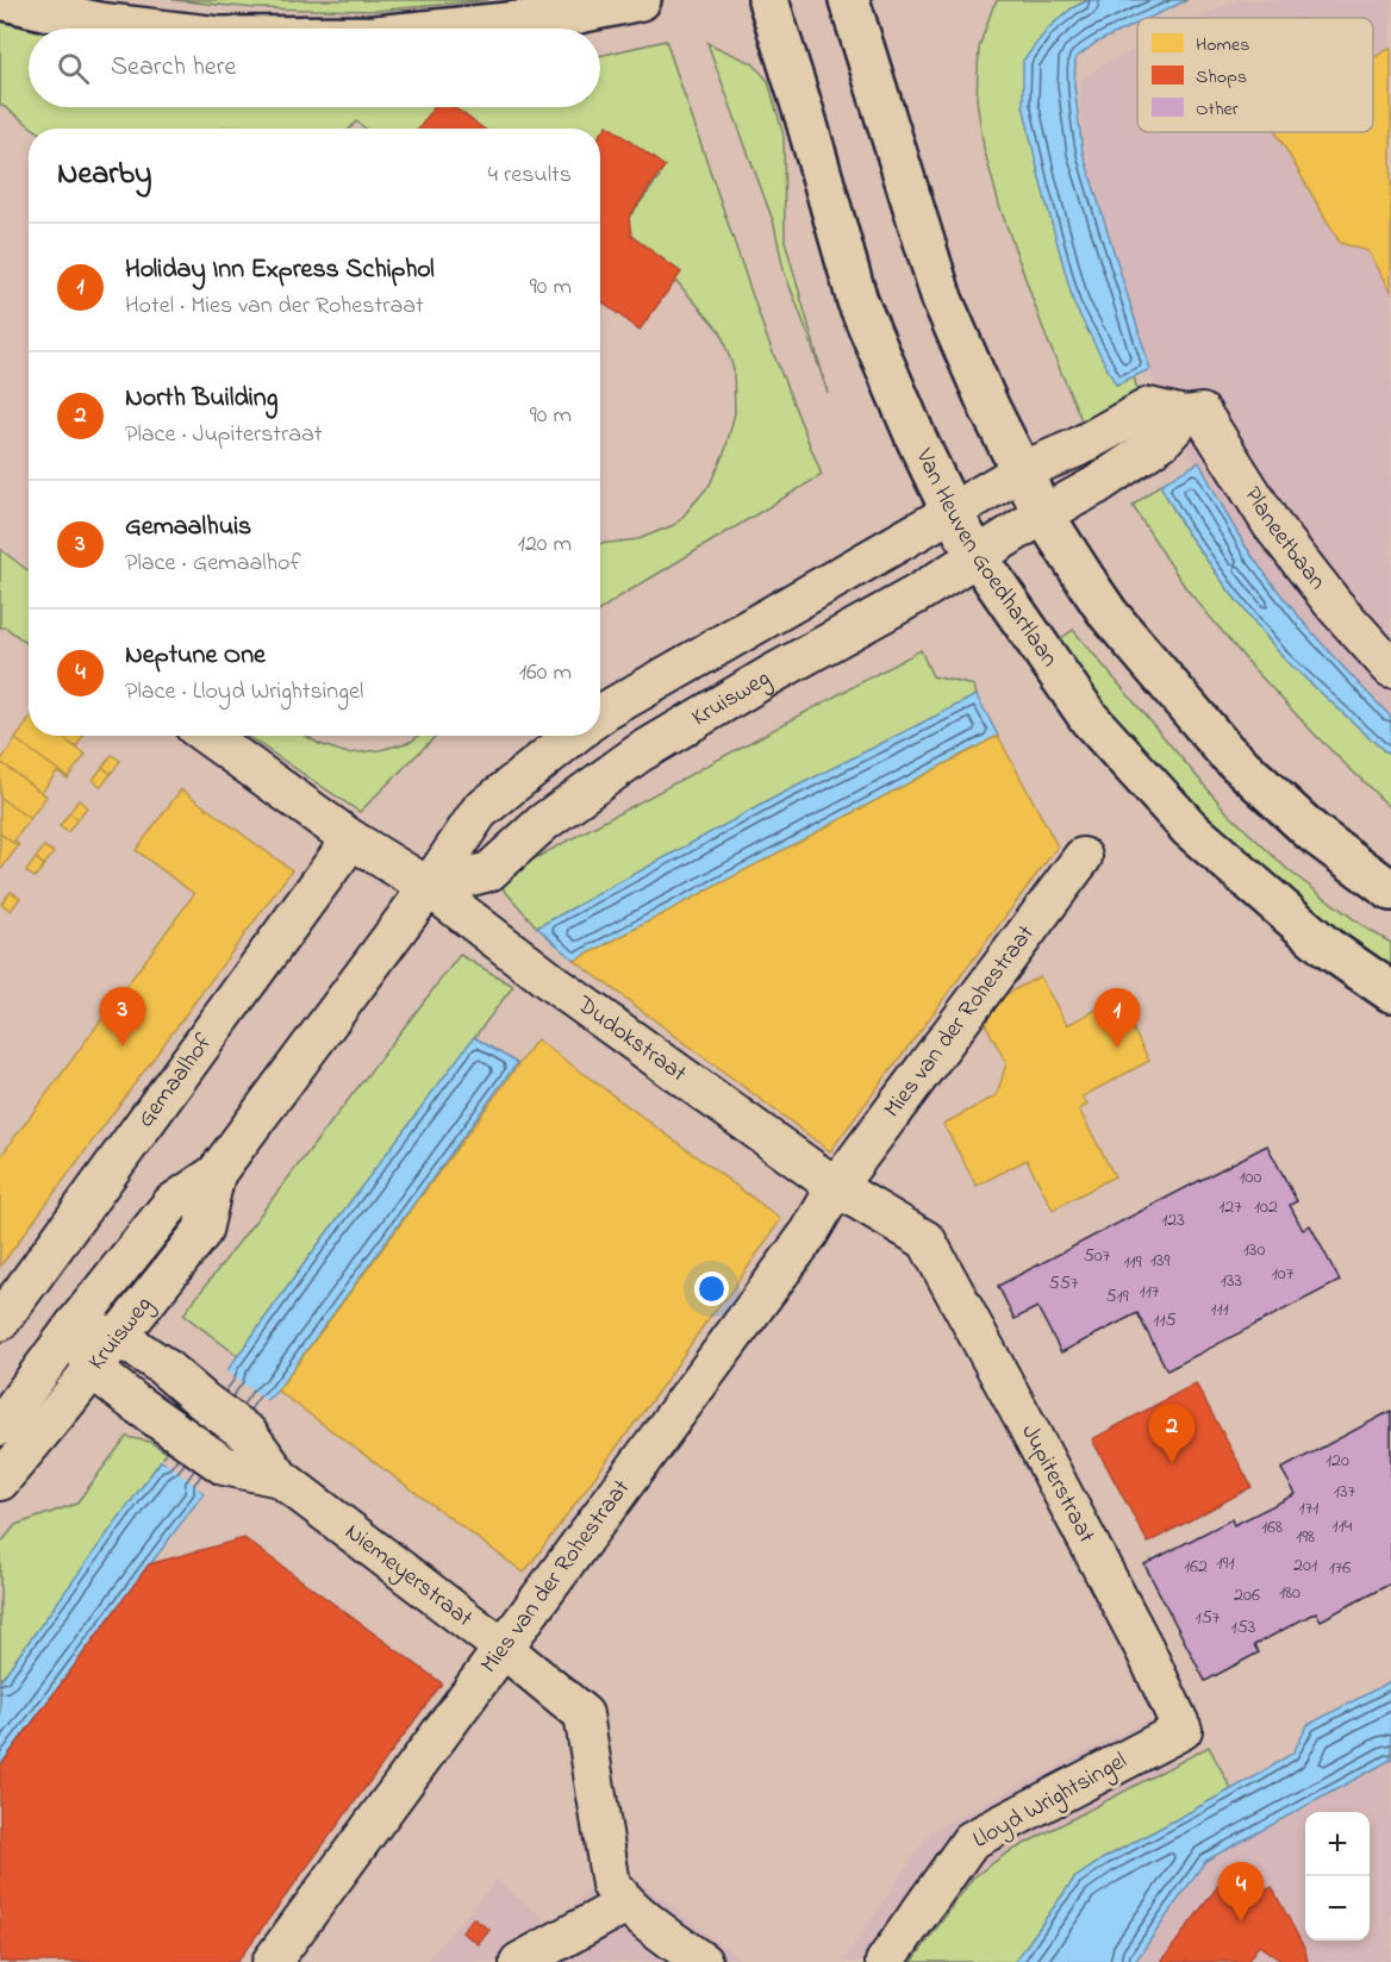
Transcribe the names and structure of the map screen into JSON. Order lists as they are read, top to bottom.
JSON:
{
  "streets": {
    "main road": ["Van Heuven Goedhartlaan"],
    "street": [
      "Planeetbaan",
      "Kruisweg",
      "Mies van der Rohestraat",
      "Dudokstraat",
      "Gemaalhof",
      "Jupiterstraat",
      "Niemeyerstraat",
      "Lloyd Wrightsingel"
    ]
  },
  "crossings": [
    ["Van Heuven Goedhartlaan", "Kruisweg"],
    ["Kruisweg", "Dudokstraat"],
    ["Kruisweg", "Niemeyerstraat"],
    ["Mies van der Rohestraat", "Dudokstraat"],
    ["Mies van der Rohestraat", "Jupiterstraat"],
    ["Mies van der Rohestraat", "Niemeyerstraat"],
    ["Dudokstraat", "Jupiterstraat"],
    ["Jupiterstraat", "Lloyd Wrightsingel"]
  ],
  "house_numbers": [
    "100",
    "127",
    "102",
    "123",
    "130",
    "507",
    "139",
    "119",
    "107",
    "133",
    "557",
    "117",
    "519",
    "111",
    "115",
    "120",
    "137",
    "171",
    "114",
    "168",
    "198",
    "191",
    "201",
    "162",
    "176",
    "180",
    "206",
    "157",
    "153"
  ],
  "legend": ["Homes", "Shops", "Other"],
  "page": {
    "search": "Search here",
    "heading": ["Nearby", "4 results"],
    "list": [
      {
        "mark": "1",
        "name": "Holiday Inn Express Schiphol",
        "note": "Hotel · Mies van der Rohestraat",
        "value": "90 m"
      },
      {
        "mark": "2",
        "name": "North Building",
        "note": "Place · Jupiterstraat",
        "value": "90 m"
      },
      {
        "mark": "3",
        "name": "Gemaalhuis",
        "note": "Place · Gemaalhof",
        "value": "120 m"
      },
      {
        "mark": "4",
        "name": "Neptune One",
        "note": "Place · Lloyd Wrightsingel",
        "value": "160 m"
      }
    ],
    "pins": [
      "3",
      "1",
      "2",
      "4"
    ],
    "map_buttons": ["+", "−"]
  }
}
